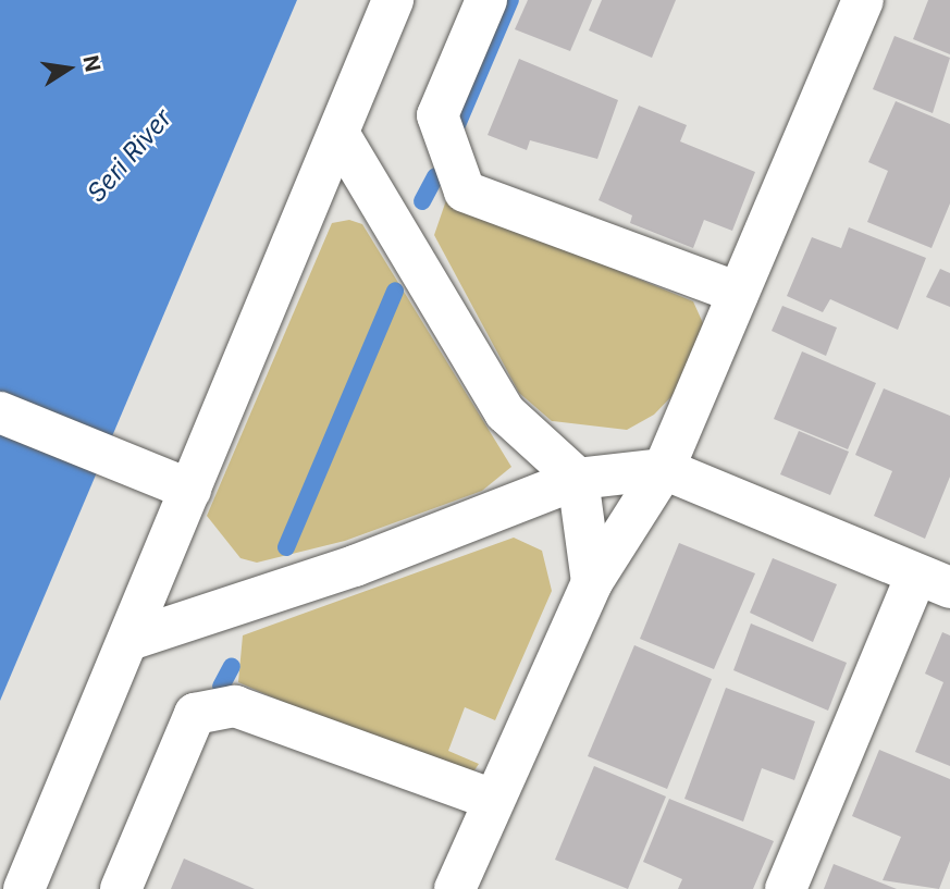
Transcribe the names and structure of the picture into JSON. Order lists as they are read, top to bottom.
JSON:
{
  "water": ["Seri River"],
  "north": "right"
}
